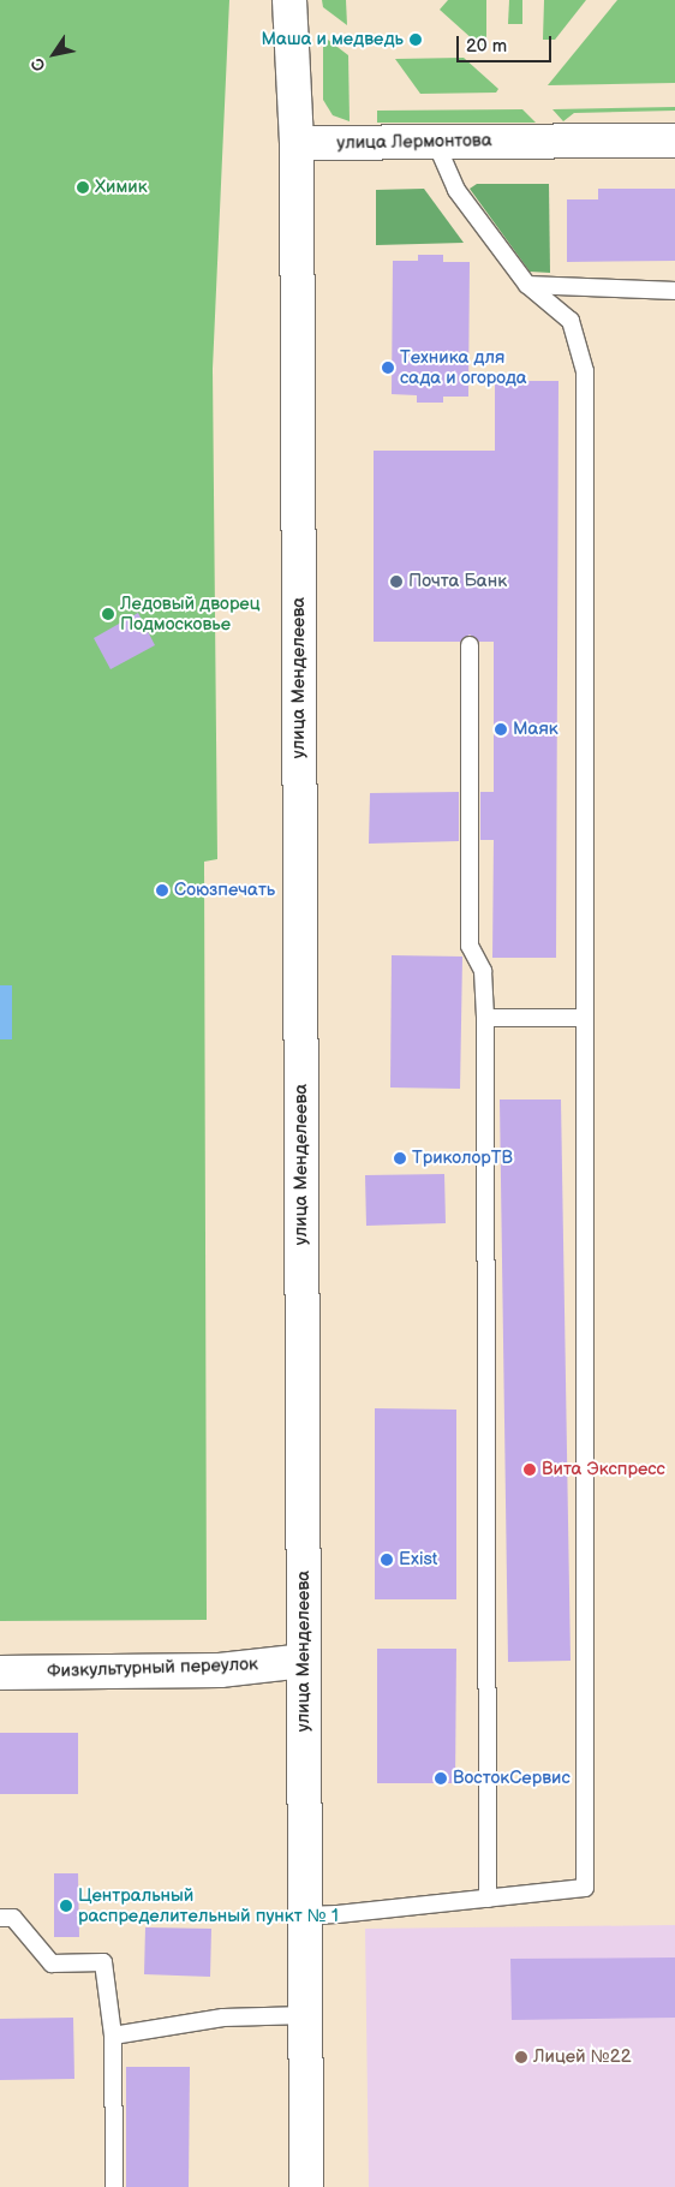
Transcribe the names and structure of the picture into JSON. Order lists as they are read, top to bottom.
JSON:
{
  "streets": {
    "main road": ["улица Лермонтова", "улица Менделеева", "Физкультурный переулок"]
  },
  "crossings": [
    ["улица Лермонтова", "улица Менделеева"],
    ["улица Менделеева", "Физкультурный переулок"]
  ],
  "places": [
    "Маша и медведь",
    "Химик",
    "Техника для сада и огорода",
    "Почта Банк",
    "Ледовый дворец Подмосковье",
    "Маяк",
    "Союзпечать",
    "ТриколорТВ",
    "Вита Экспресс",
    "Exist",
    "ВостокСервис",
    "Центральный распределительный пункт № 1",
    "Лицей №22"
  ],
  "scale_bar": "20 m",
  "north": "bottom left"
}
